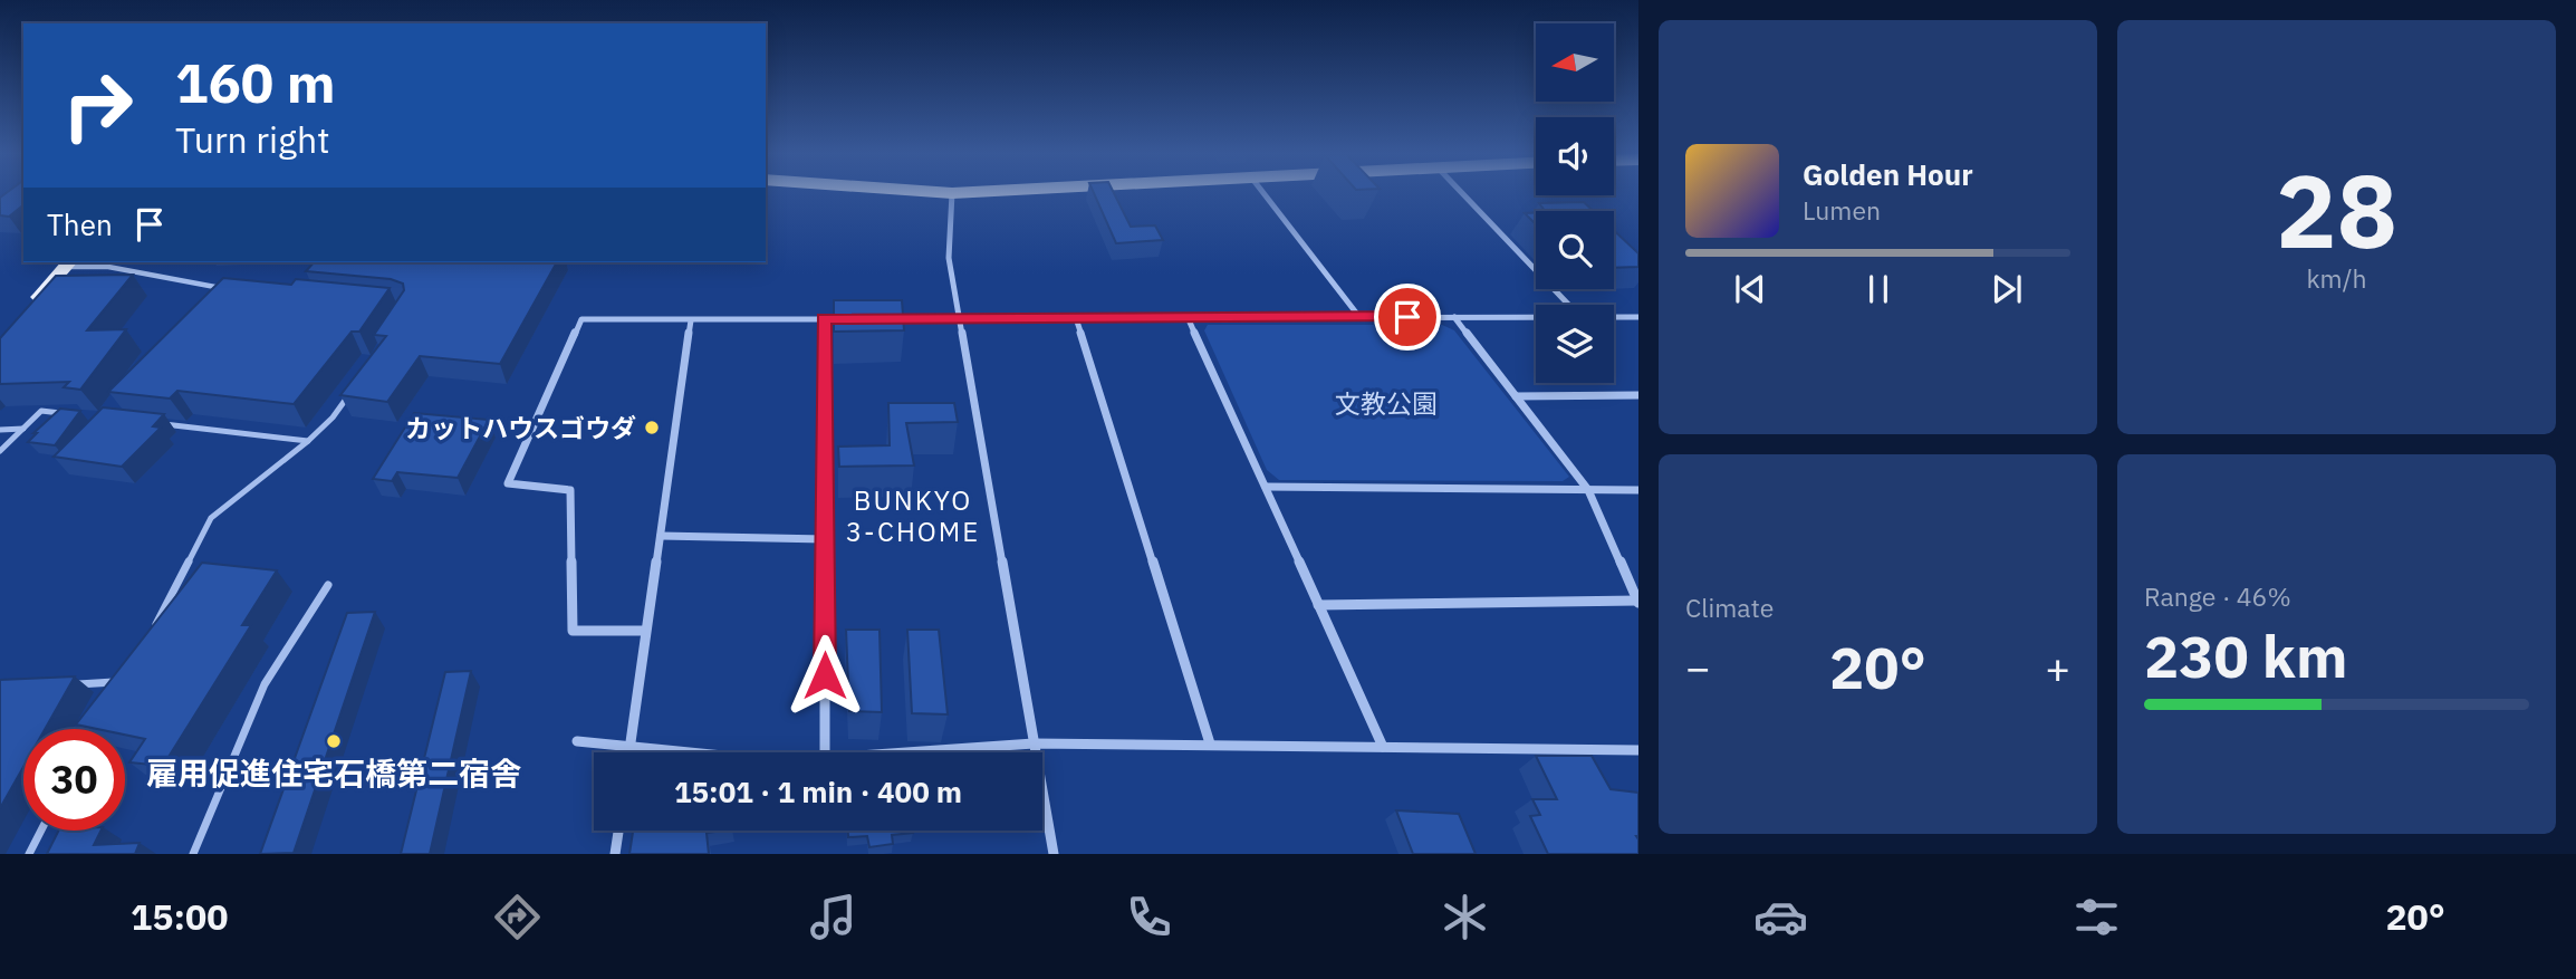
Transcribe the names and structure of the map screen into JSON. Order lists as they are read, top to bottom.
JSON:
{
  "districts": ["BUNKYO 3-CHOME"],
  "parks": ["文教公園"],
  "places": ["カットハウスゴウダ", "雇用促進住宅石橋第二宿舎"],
  "north": "left",
  "page": {
    "tile": [
      ["28", "km/h"],
      "Climate",
      ["Range · 46%", "230 km"]
    ],
    "turn": ["160 m", "Turn right"],
    "song": ["Golden Hour", "Lumen"],
    "then": "Then",
    "heat": ["−", "20°", "+"],
    "limit": "30",
    "trip": "15:01 · 1 min · 400 m",
    "tabs": ["15:00", "20°"]
  }
}
